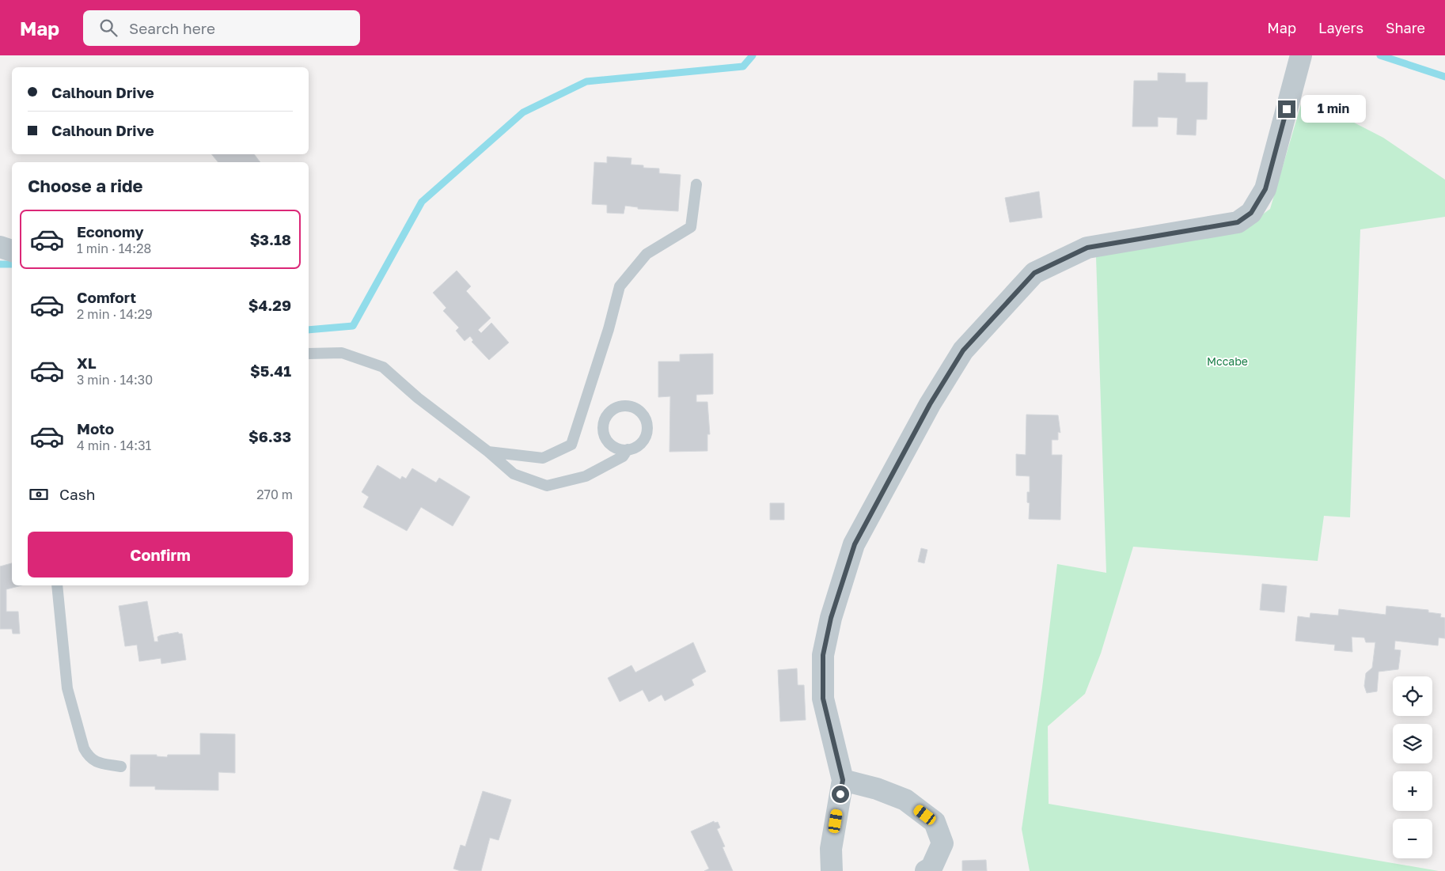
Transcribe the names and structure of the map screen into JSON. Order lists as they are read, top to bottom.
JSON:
{
  "parks": ["Mccabe"],
  "page": {
    "header": "Map",
    "search": "Search here",
    "nav": ["Map", "Layers", "Share"],
    "banner": ["Calhoun Drive", "Calhoun Drive"],
    "bubble": "1 min",
    "heading": "Choose a ride",
    "list": [
      {
        "name": "Economy",
        "note": "1 min · 14:28",
        "value": "$3.18"
      },
      {
        "name": "Comfort",
        "note": "2 min · 14:29",
        "value": "$4.29"
      },
      {
        "name": "XL",
        "note": "3 min · 14:30",
        "value": "$5.41"
      },
      {
        "name": "Moto",
        "note": "4 min · 14:31",
        "value": "$6.33"
      }
    ],
    "pay": ["Cash", "270 m"],
    "buttons": "Confirm",
    "map_buttons": ["+", "−"]
  }
}
